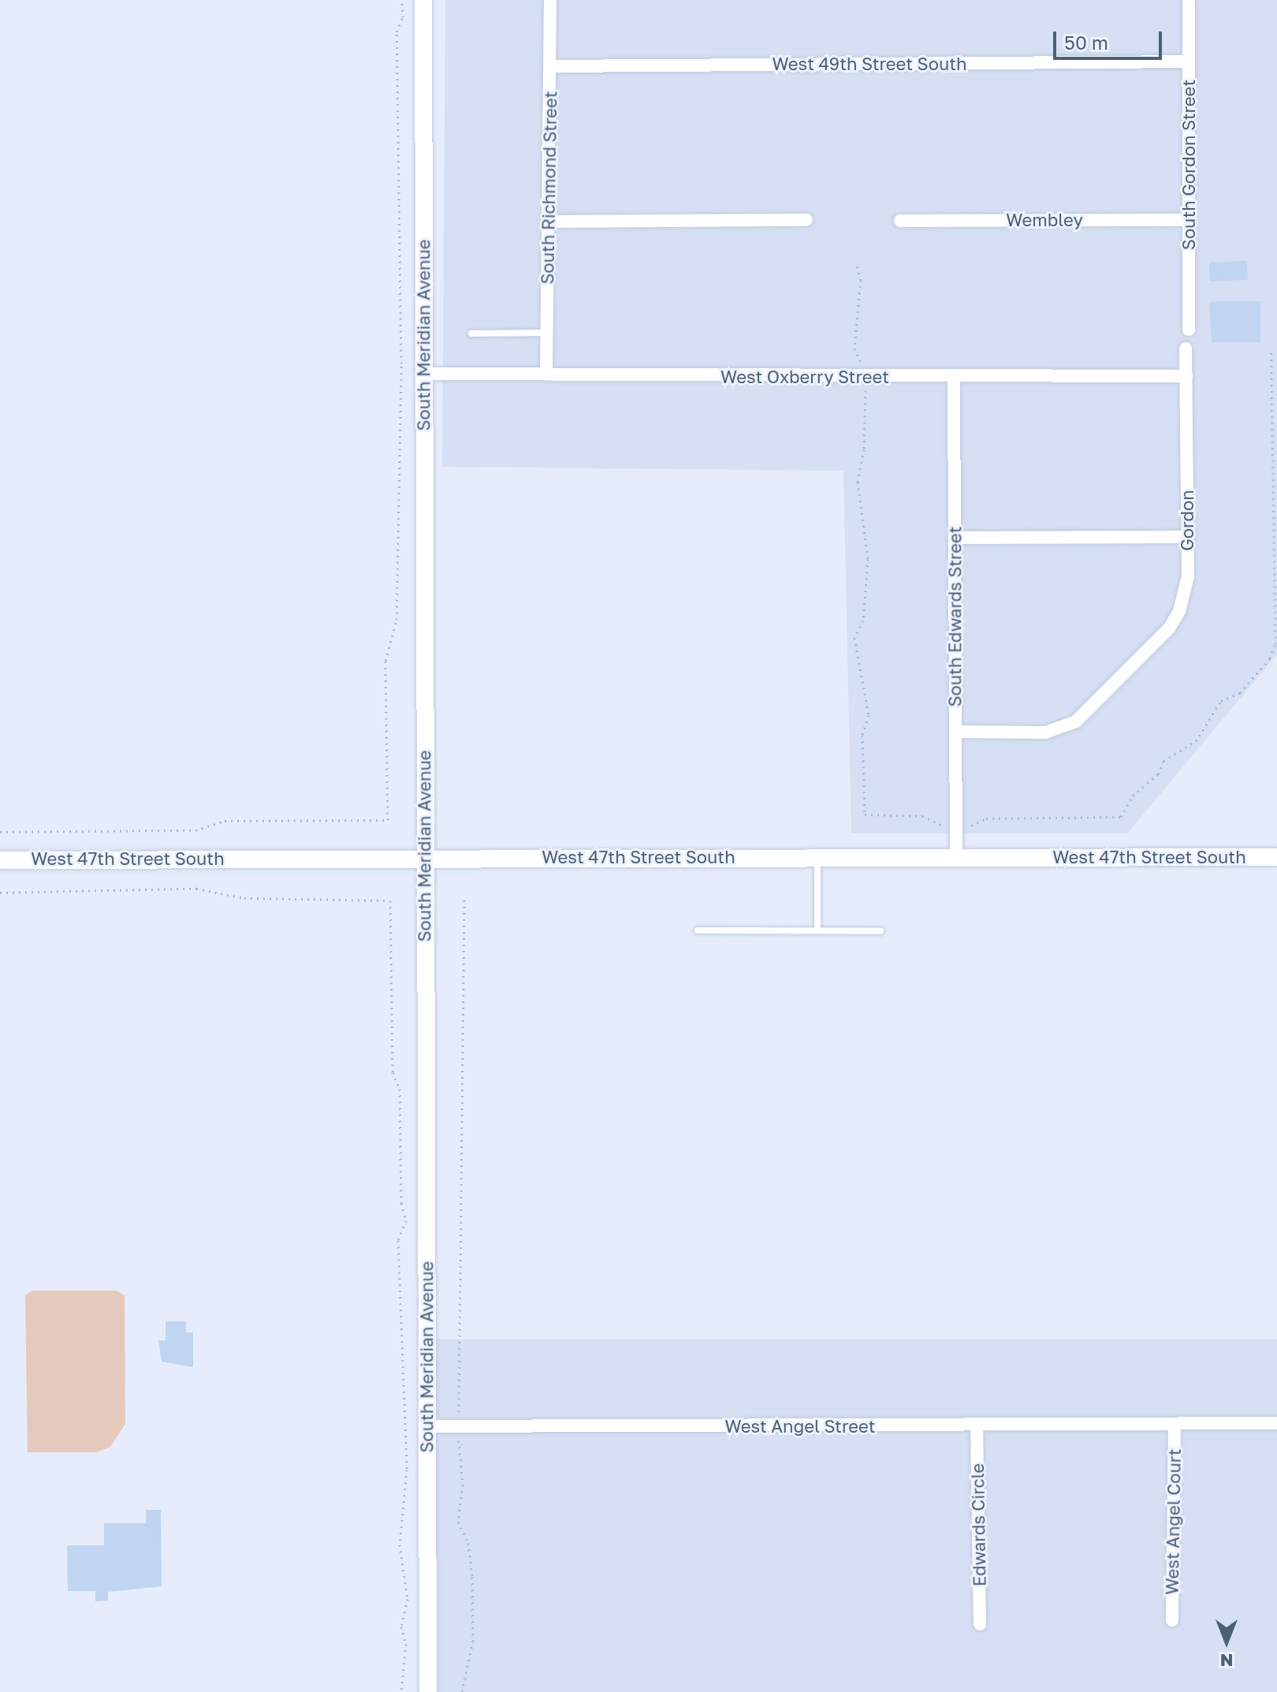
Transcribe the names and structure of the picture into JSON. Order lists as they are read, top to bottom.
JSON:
{
  "streets": {
    "main road": ["South Meridian Avenue", "West 47th Street South"],
    "street": [
      "West 49th Street South",
      "South Gordon Street",
      "South Richmond Street",
      "Wembley",
      "West Oxberry Street",
      "Gordon",
      "South Edwards Street",
      "West Angel Street",
      "West Angel Court",
      "Edwards Circle"
    ]
  },
  "crossings": [
    ["West 49th Street South", "South Gordon Street"],
    ["West 49th Street South", "South Richmond Street"],
    ["South Gordon Street", "Wembley"],
    ["South Richmond Street", "West Oxberry Street"],
    ["South Meridian Avenue", "West Oxberry Street"],
    ["South Meridian Avenue", "West 47th Street South"],
    ["South Meridian Avenue", "West Angel Street"],
    ["West Oxberry Street", "Gordon"],
    ["West Oxberry Street", "South Edwards Street"],
    ["Gordon", "South Edwards Street"],
    ["South Edwards Street", "West 47th Street South"],
    ["West Angel Street", "West Angel Court"],
    ["West Angel Street", "Edwards Circle"]
  ],
  "scale_bar": "50 m",
  "north": "bottom"
}
